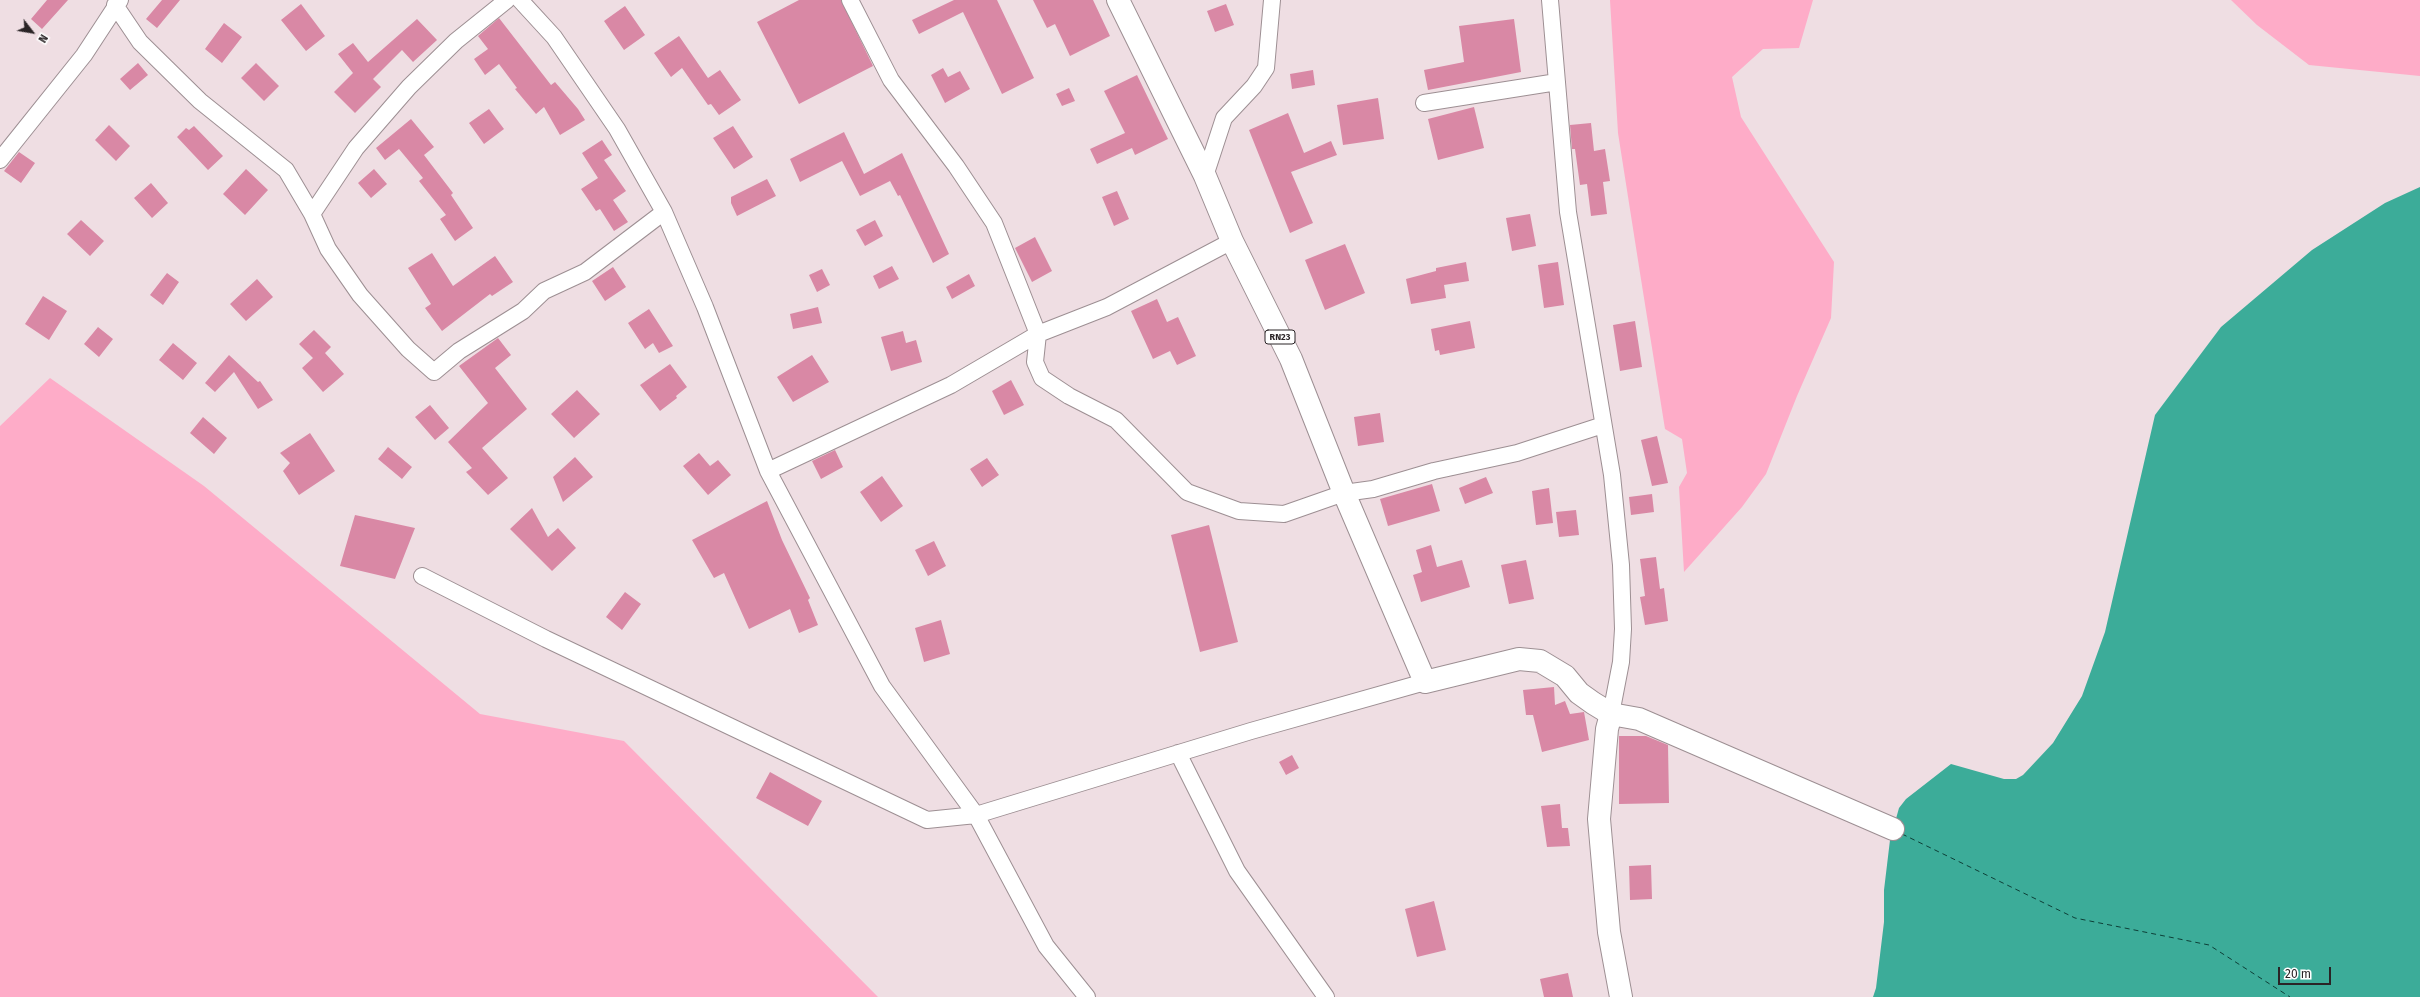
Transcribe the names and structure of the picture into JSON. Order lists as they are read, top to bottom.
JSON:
{
  "streets": {
    "main road": ["RN23"]
  },
  "scale_bar": "20 m",
  "north": "bottom right"
}
